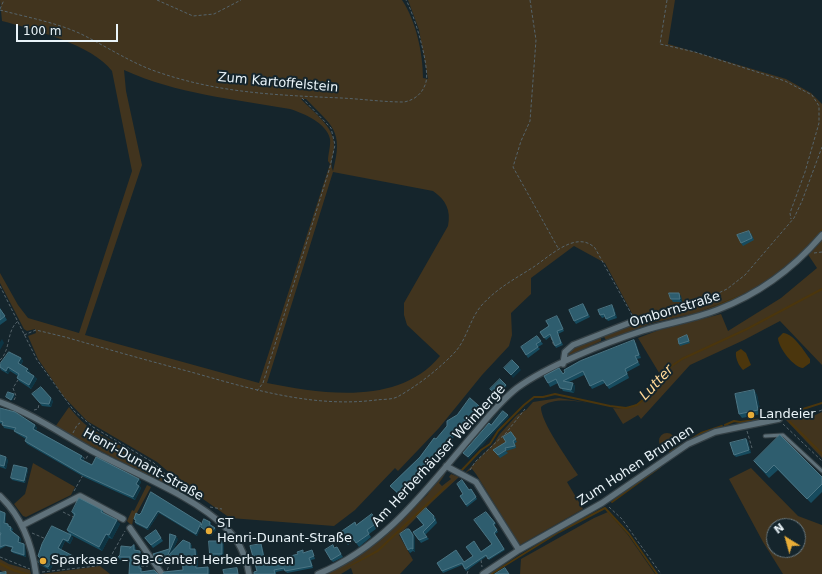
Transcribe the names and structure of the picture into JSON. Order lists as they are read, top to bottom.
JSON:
{
  "streets": {
    "street": [
      "Ombornstraße",
      "Am Herberhäuser Weinberge",
      "Henri-Dunant-Straße",
      "Zum Hohen Brunnen"
    ],
    "path": ["Zum Kartoffelstein"]
  },
  "crossings": [
    ["Ombornstraße", "Am Herberhäuser Weinberge"]
  ],
  "water": ["Lutter"],
  "places": ["Landeier", "ST Henri-Dunant-Straße", "Sparkasse – SB-Center Herberhausen"],
  "scale_bar": "100 m",
  "north": "top left"
}
